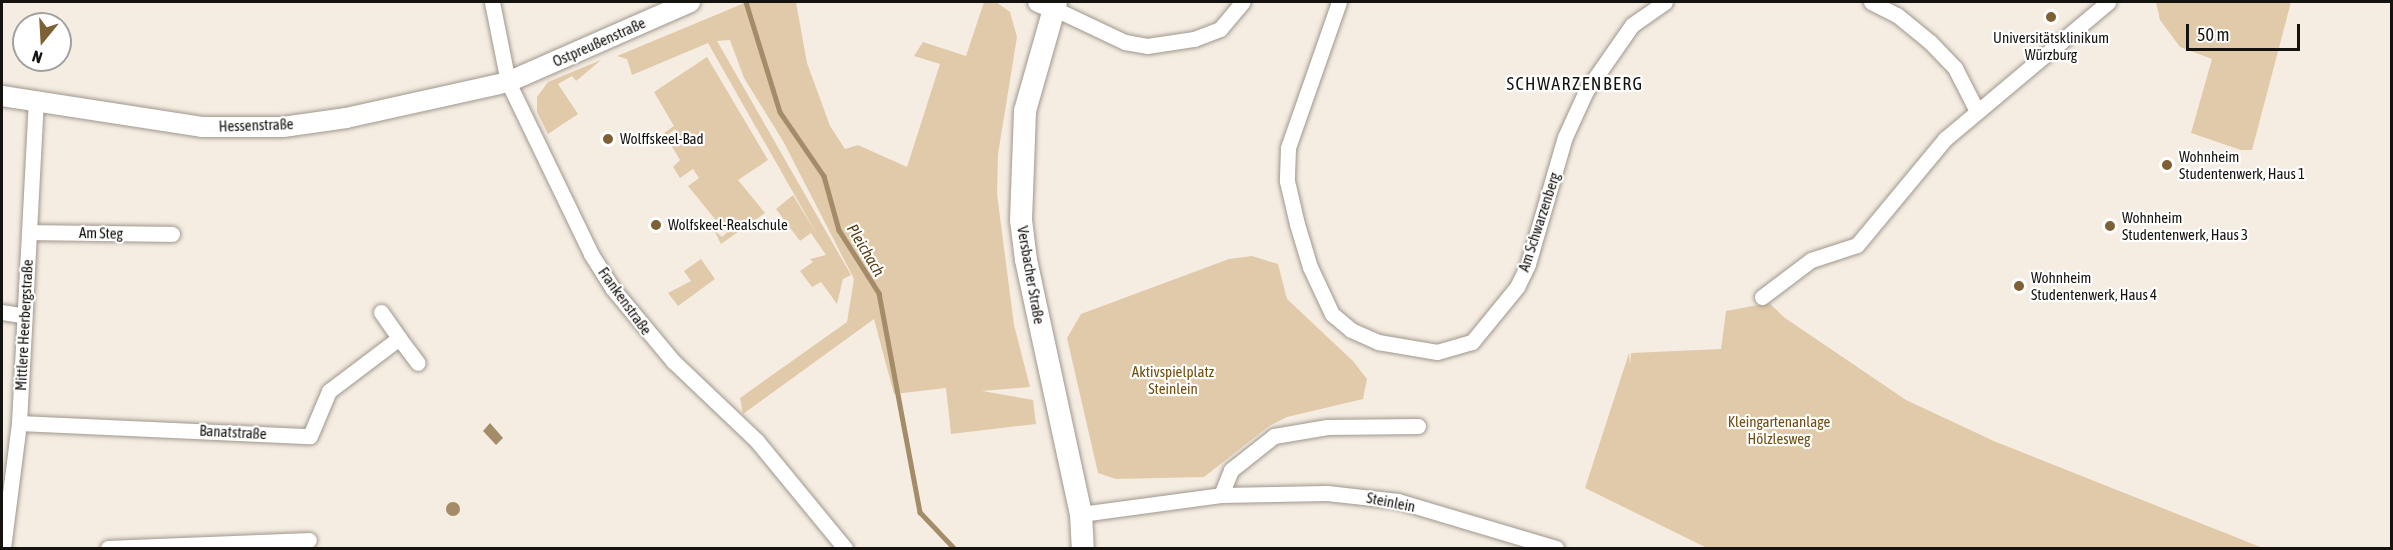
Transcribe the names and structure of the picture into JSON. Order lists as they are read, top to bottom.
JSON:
{
  "streets": {
    "main road": ["Versbacher Straße"],
    "street": [
      "Ostpreußenstraße",
      "Hessenstraße",
      "Am Schwarzenberg",
      "Am Steg",
      "Frankenstraße",
      "Mittlere Heerbergstraße",
      "Banatstraße",
      "Steinlein"
    ]
  },
  "crossings": [
    ["Ostpreußenstraße", "Hessenstraße"],
    ["Ostpreußenstraße", "Frankenstraße"],
    ["Hessenstraße", "Frankenstraße"],
    ["Hessenstraße", "Mittlere Heerbergstraße"],
    ["Am Steg", "Mittlere Heerbergstraße"],
    ["Versbacher Straße", "Steinlein"],
    ["Mittlere Heerbergstraße", "Banatstraße"]
  ],
  "districts": ["SCHWARZENBERG"],
  "water": ["Pleichach"],
  "parks": ["Aktivspielplatz Steinlein", "Kleingartenanlage Hölzlesweg"],
  "places": [
    "Universitätsklinikum Würzburg",
    "Wolffskeel-Bad",
    "Wohnheim Studentenwerk, Haus 1",
    "Wolfskeel-Realschule",
    "Wohnheim Studentenwerk, Haus 3",
    "Wohnheim Studentenwerk, Haus 4"
  ],
  "scale_bar": "50 m",
  "north": "bottom"
}
